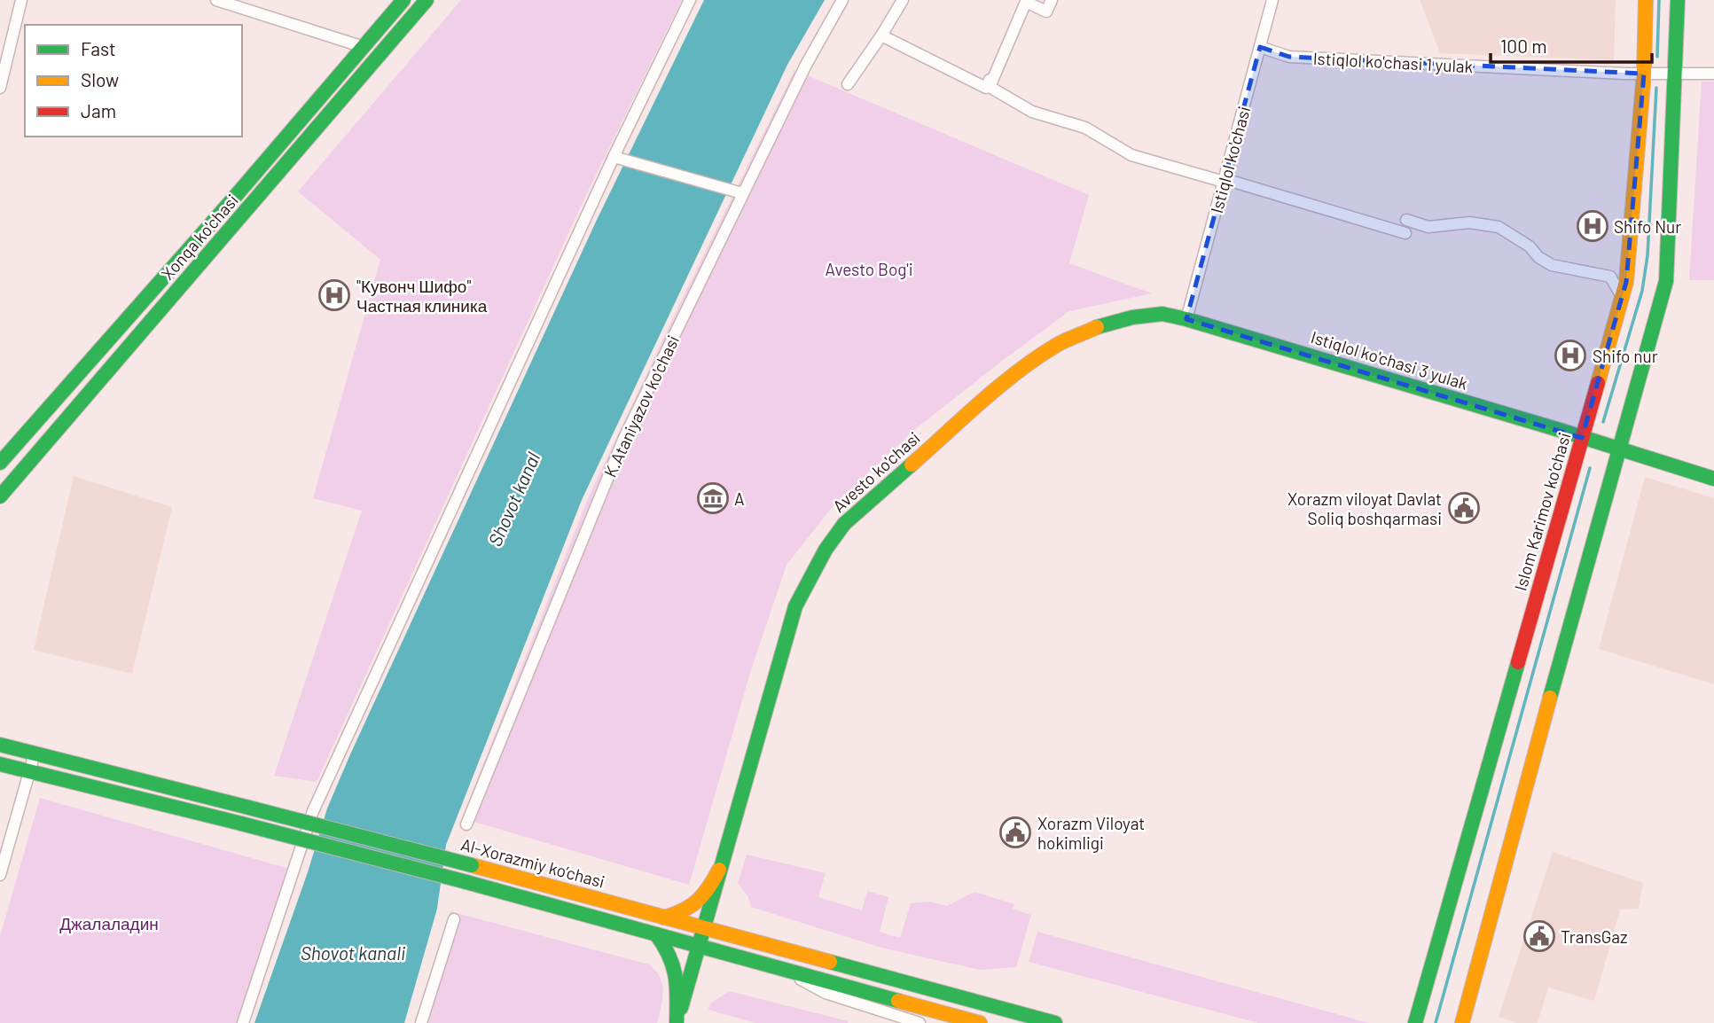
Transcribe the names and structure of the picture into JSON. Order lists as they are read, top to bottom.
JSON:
{
  "streets": {
    "main road": [
      "Xonqa ko'chasi",
      "Istiqlol ko'chasi 3 yulak",
      "Avesto ko'chasi",
      "Islom Karimov ko'chasi",
      "Al-Xorazmiy ko’chasi"
    ],
    "street": ["Istiqlol ko'chasi 1 yulak", "Istiqlol ko'chasi", "K.Ataniyazov ko'chasi"]
  },
  "crossings": [
    ["Istiqlol ko'chasi 1 yulak", "Istiqlol ko'chasi"],
    ["Istiqlol ko'chasi 1 yulak", "Islom Karimov ko'chasi"],
    ["Istiqlol ko'chasi", "Istiqlol ko'chasi 3 yulak"],
    ["Istiqlol ko'chasi", "Avesto ko'chasi"],
    ["Istiqlol ko'chasi 3 yulak", "Avesto ko'chasi"],
    ["Istiqlol ko'chasi 3 yulak", "Islom Karimov ko'chasi"]
  ],
  "water": ["Shovot kanal", "Shovot kanali"],
  "parks": ["Avesto Bog'i", "Джалаладин"],
  "places": {
    "hospital": ["Shifo Nur", "\"Кувонч Шифо\" Частная клиника", "Shifo nur"],
    "museum": ["A"],
    "public building": ["Xorazm viloyat Davlat Soliq boshqarmasi", "Xorazm Viloyat hokimligi", "TransGaz"]
  },
  "legend": ["Fast", "Slow", "Jam"],
  "scale_bar": "100 m"
}
